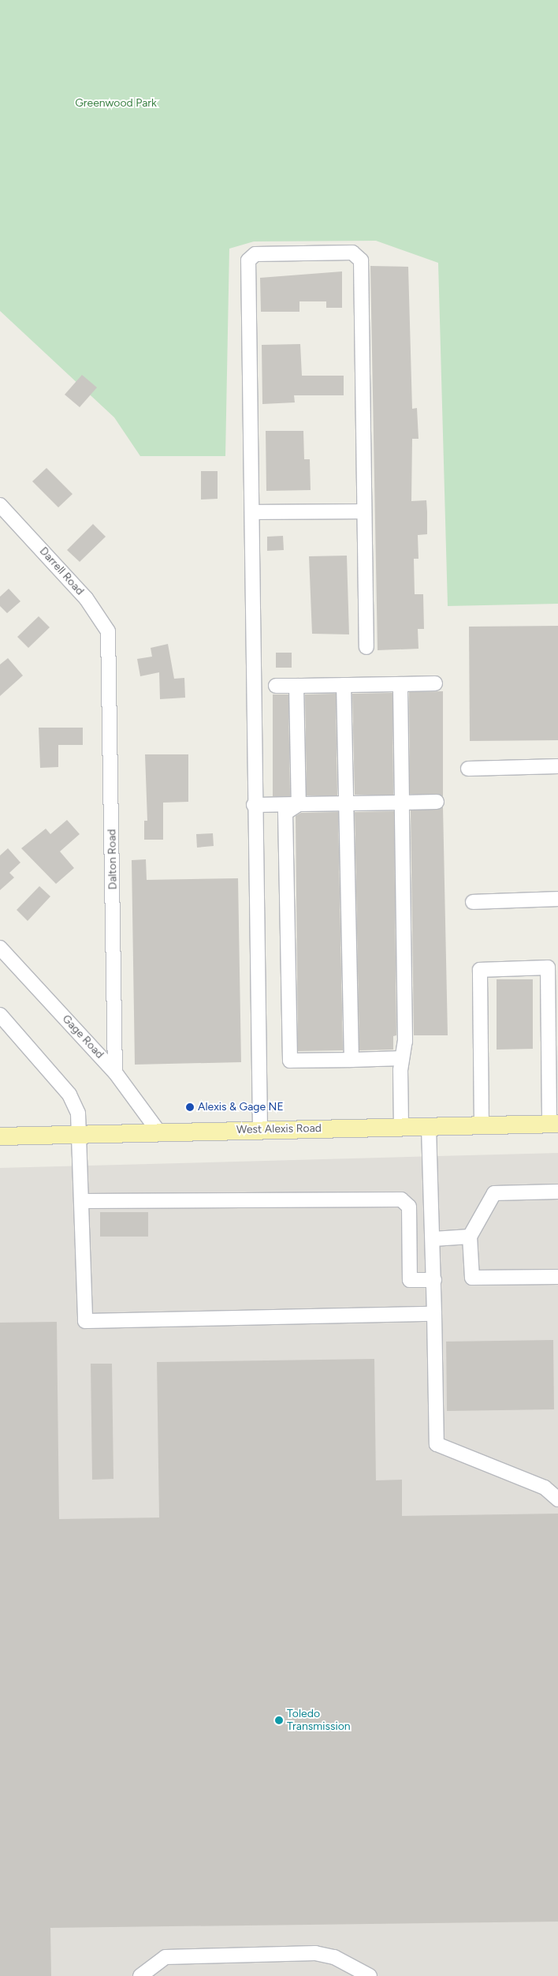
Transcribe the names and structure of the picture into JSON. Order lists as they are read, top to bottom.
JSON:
{
  "streets": {
    "main road": ["West Alexis Road"],
    "street": ["Darrell Road", "Dalton Road", "Gage Road"]
  },
  "crossings": [
    ["Darrell Road", "Dalton Road"],
    ["Dalton Road", "Gage Road"],
    ["Gage Road", "West Alexis Road"]
  ],
  "parks": ["Greenwood Park"],
  "places": ["Alexis & Gage NE", "Toledo Transmission"]
}
